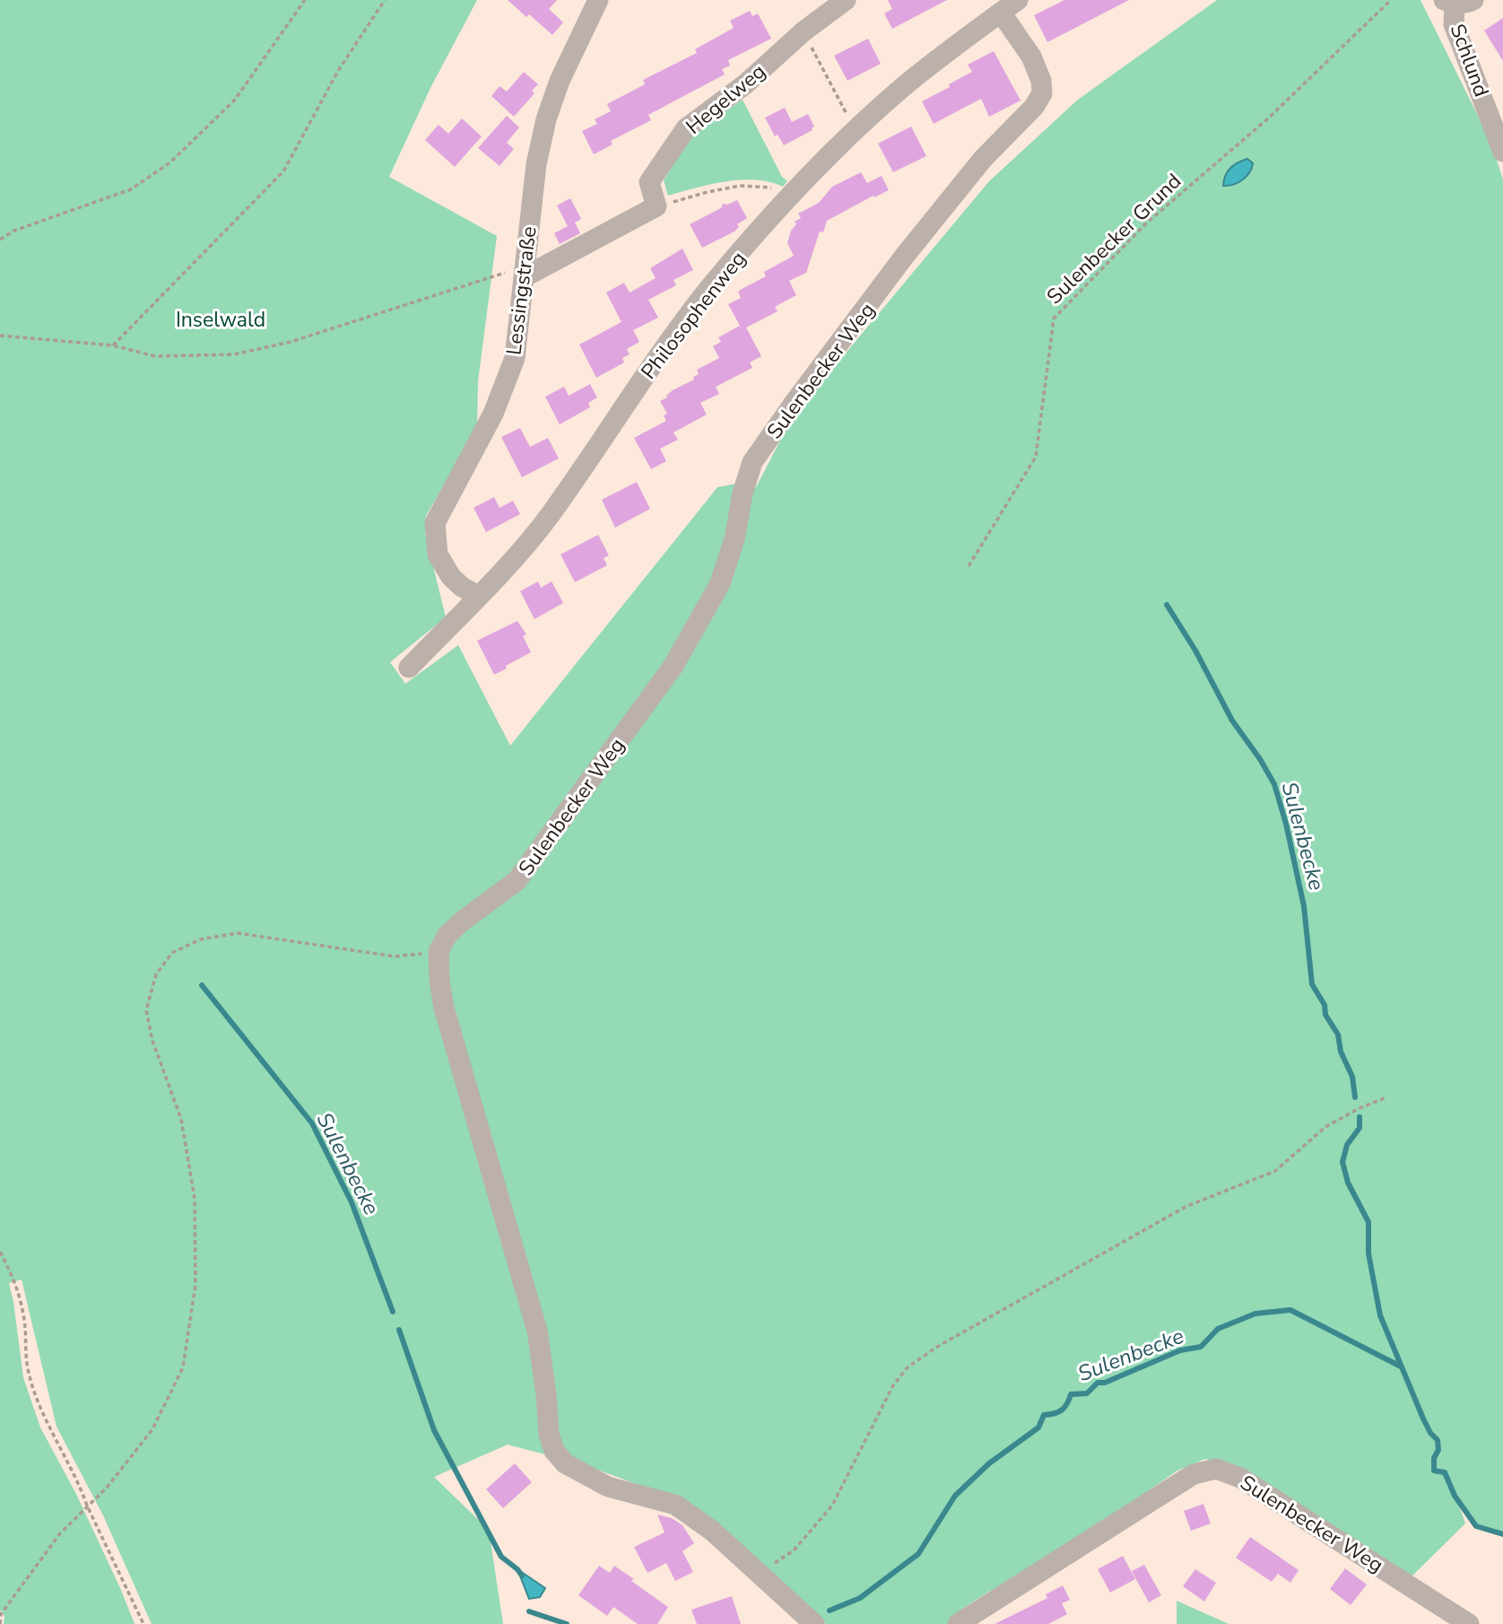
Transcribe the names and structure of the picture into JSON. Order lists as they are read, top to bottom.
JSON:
{
  "streets": {
    "street": [
      "Schlund",
      "Hegelweg",
      "Lessingstraße",
      "Philosophenweg",
      "Sulenbecker Weg"
    ],
    "path": ["Sulenbecker Grund"]
  },
  "crossings": [
    ["Lessingstraße", "Philosophenweg"],
    ["Philosophenweg", "Sulenbecker Weg"]
  ],
  "water": ["Sulenbecke"],
  "parks": ["Inselwald"]
}
